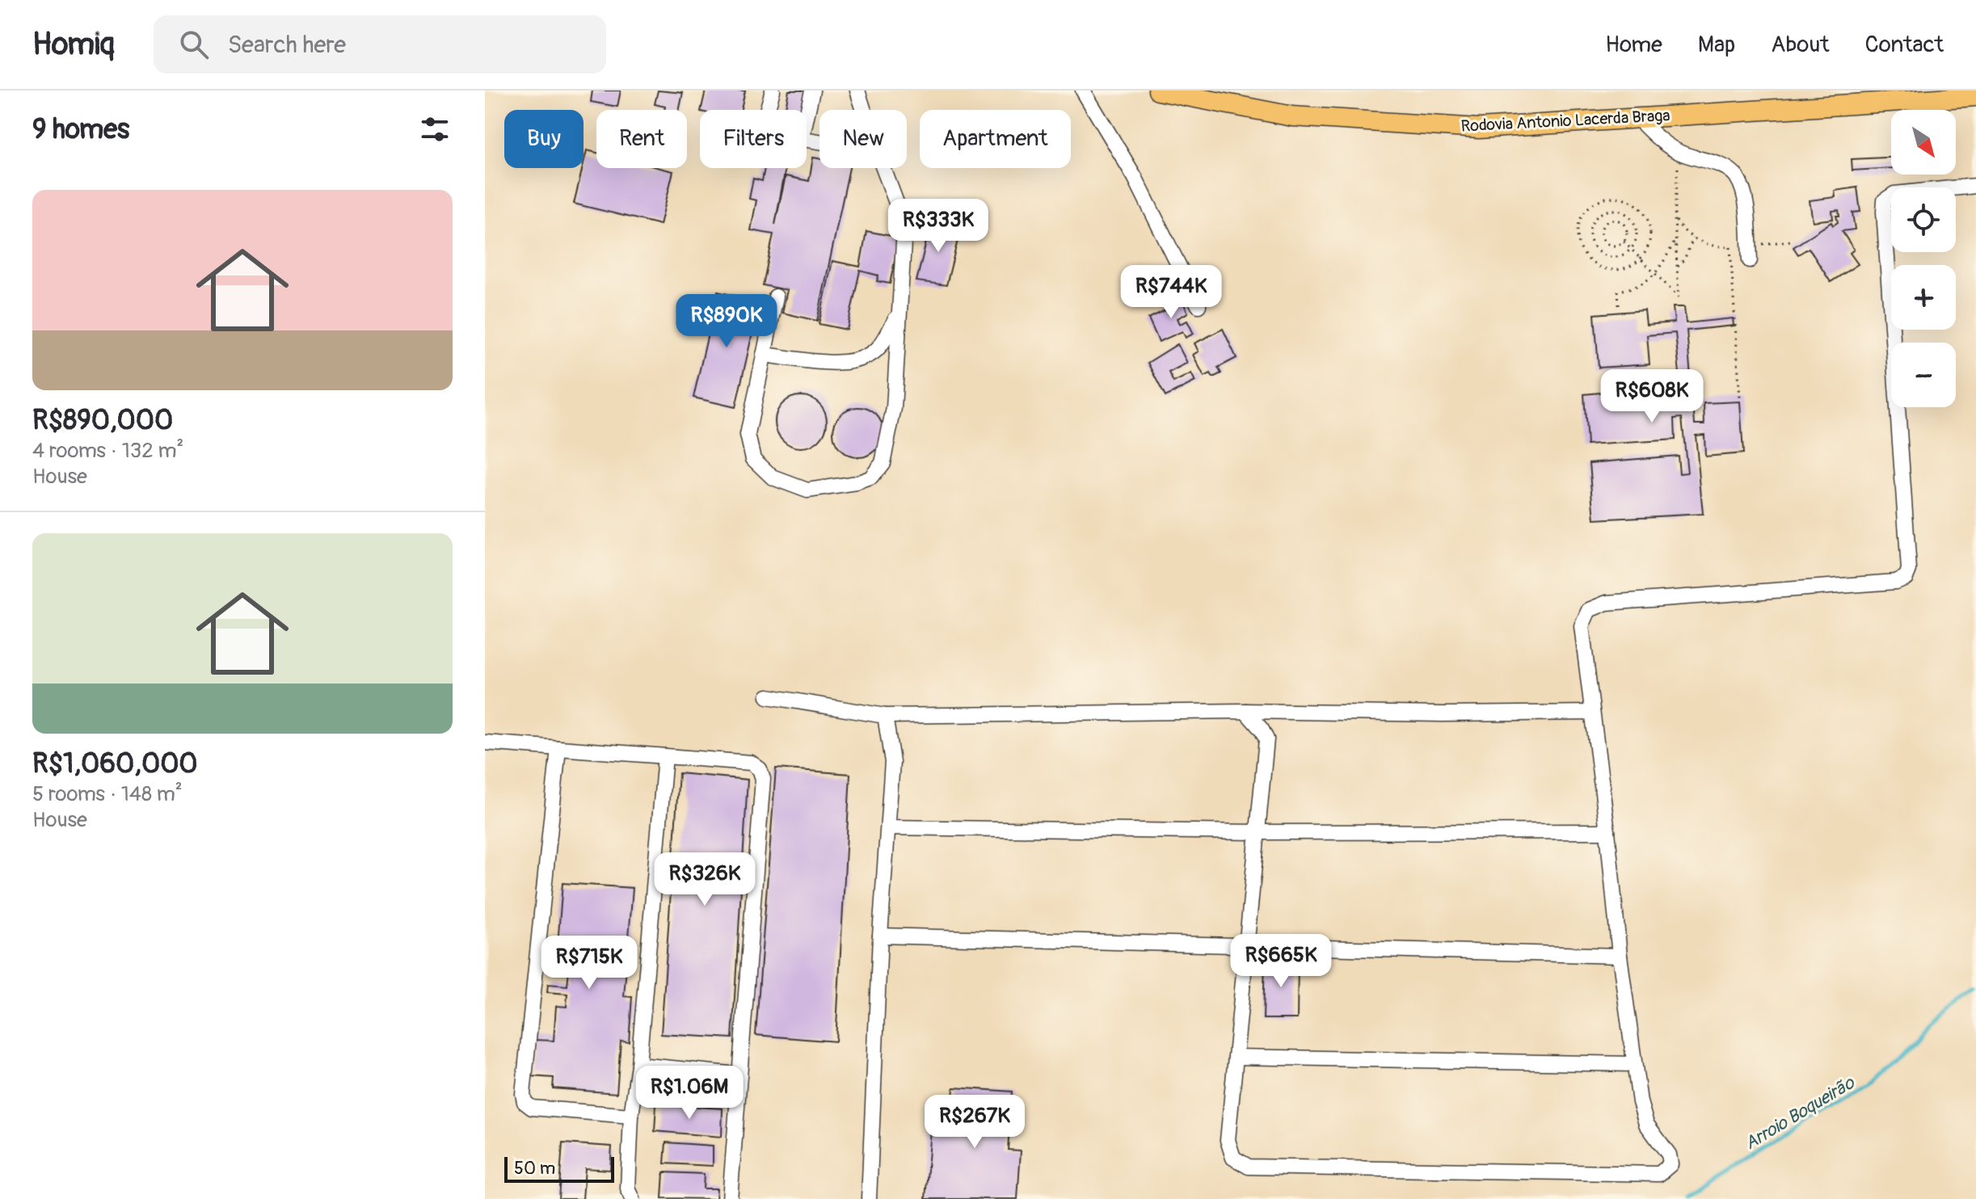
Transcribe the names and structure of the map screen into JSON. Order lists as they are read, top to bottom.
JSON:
{
  "streets": {
    "main road": ["Rodovia Antonio Lacerda Braga"]
  },
  "water": ["Arroio Boqueirão"],
  "scale_bar": "50 m",
  "north": "bottom right",
  "page": {
    "header": "Homiq",
    "search": "Search here",
    "nav": [
      "Home",
      "Map",
      "About",
      "Contact"
    ],
    "heading": "9 homes",
    "map_buttons": ["+", "−"],
    "chip": [
      "Buy",
      "Rent",
      "Filters",
      "New",
      "Apartment"
    ],
    "list": [
      {
        "name": "R$890,000",
        "note": "4 rooms · 132 m² · House"
      },
      {
        "name": "R$1,060,000",
        "note": "5 rooms · 148 m² · House"
      }
    ],
    "price": [
      "R$333K",
      "R$744K",
      "R$890K",
      "R$608K",
      "R$326K",
      "R$665K",
      "R$715K",
      "R$1.06M",
      "R$267K"
    ],
    "scale": "50 m"
  }
}
